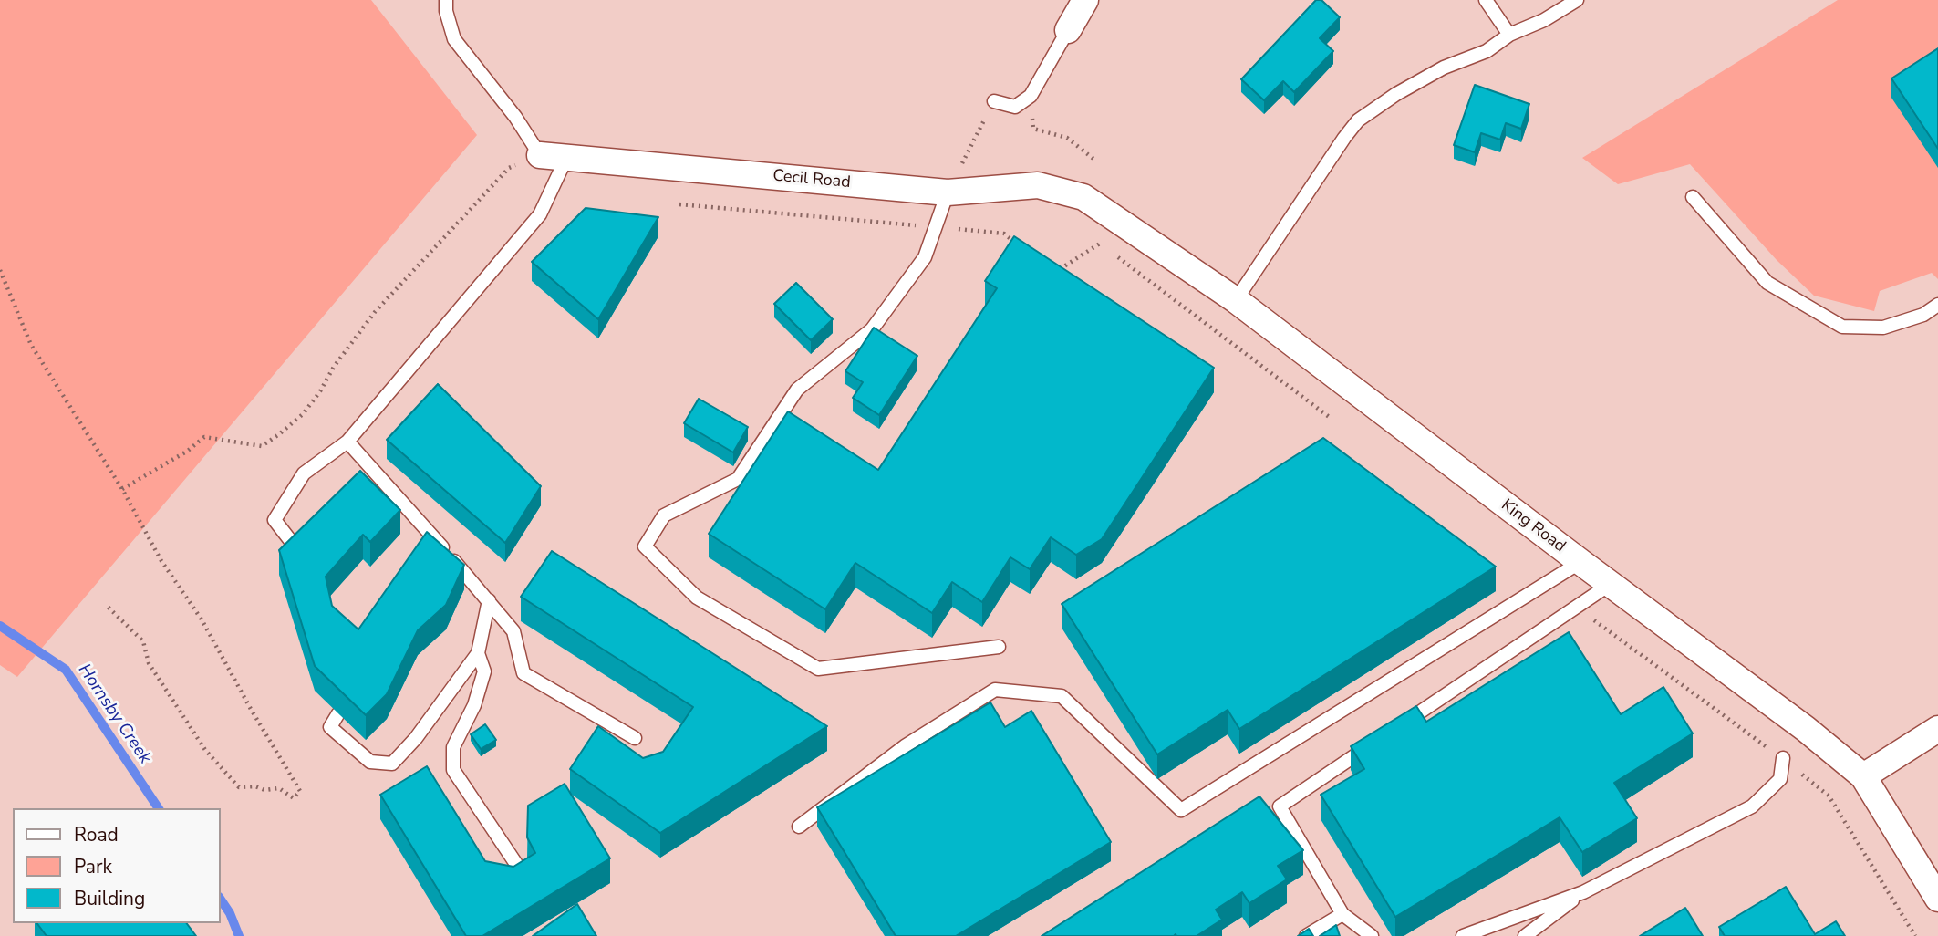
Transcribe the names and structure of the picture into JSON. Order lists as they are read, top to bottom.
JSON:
{
  "streets": {
    "street": ["Cecil Road", "King Road"]
  },
  "crossings": [
    ["Cecil Road", "King Road"]
  ],
  "water": ["Hornsby Creek"],
  "legend": ["Road", "Park", "Building"]
}
